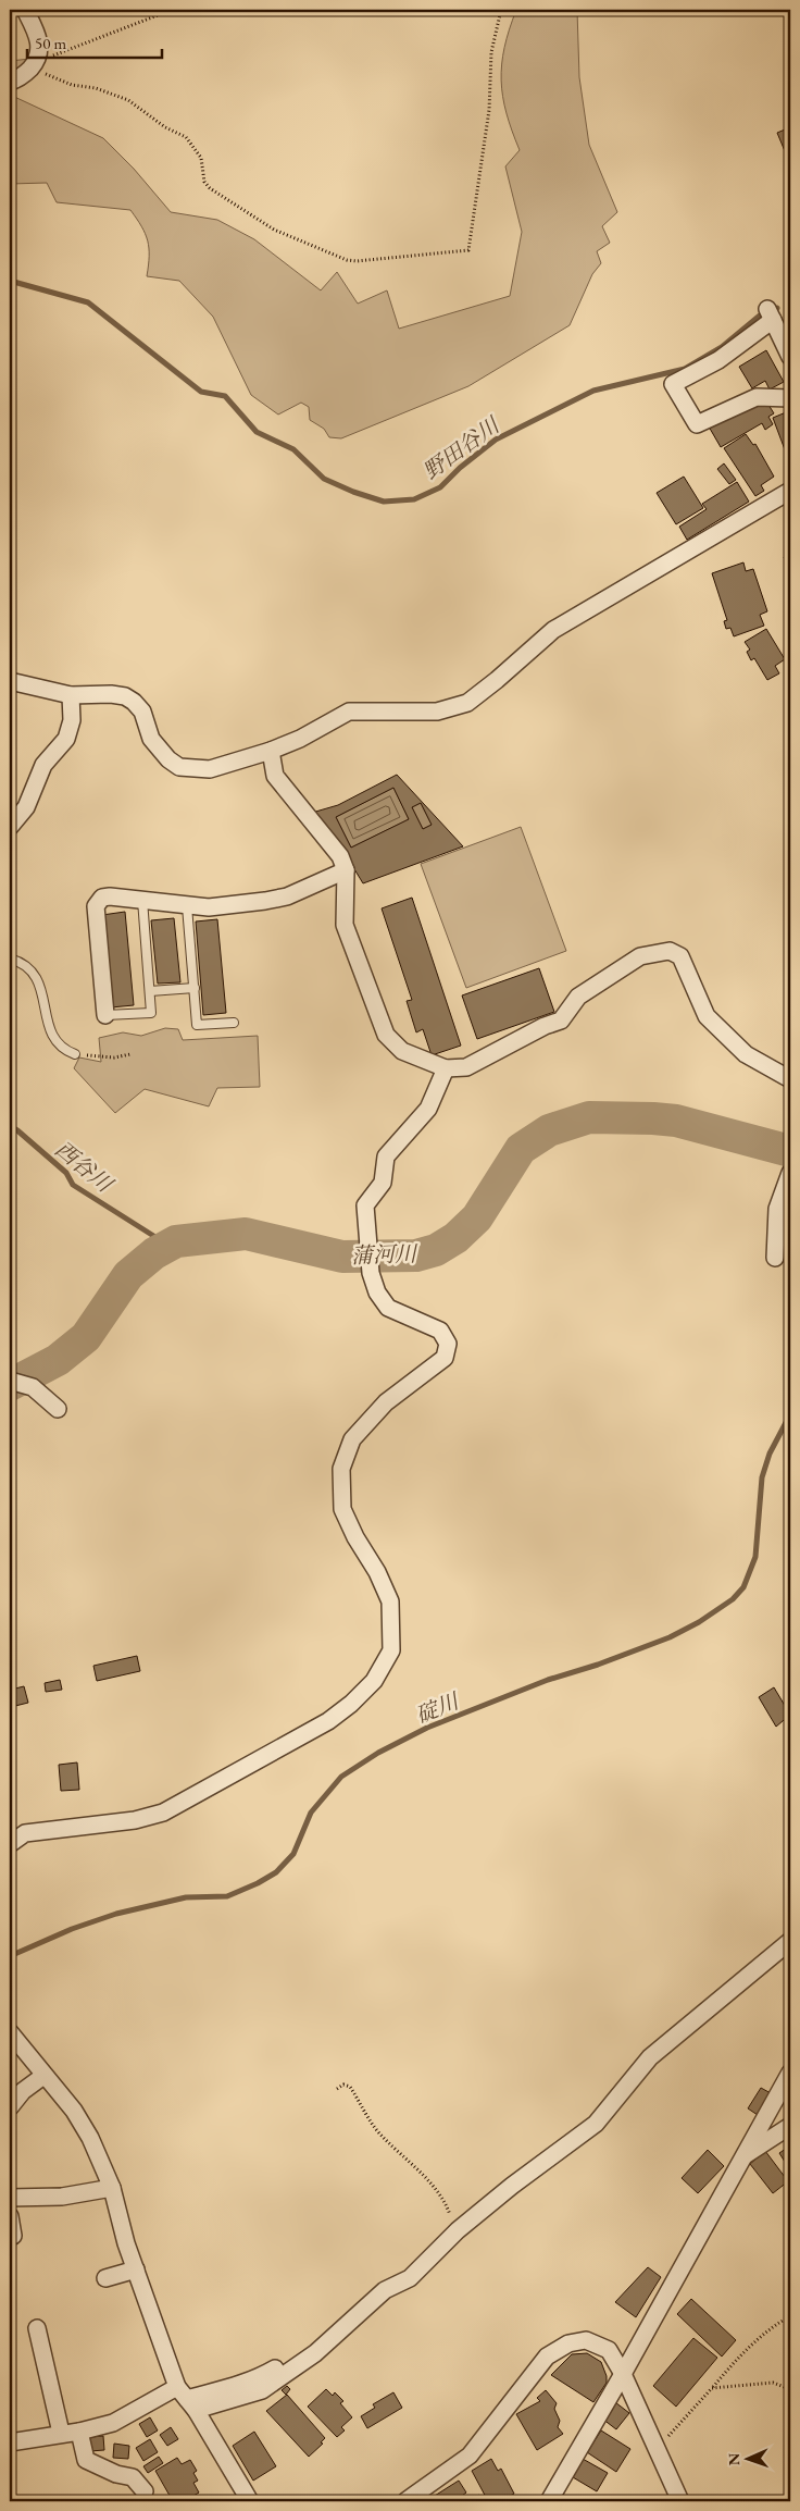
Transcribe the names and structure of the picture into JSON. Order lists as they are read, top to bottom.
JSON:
{
  "water": [
    "野田谷川",
    "西谷川",
    "蒲河川",
    "碇川"
  ],
  "scale_bar": "50 m",
  "north": "left"
}
